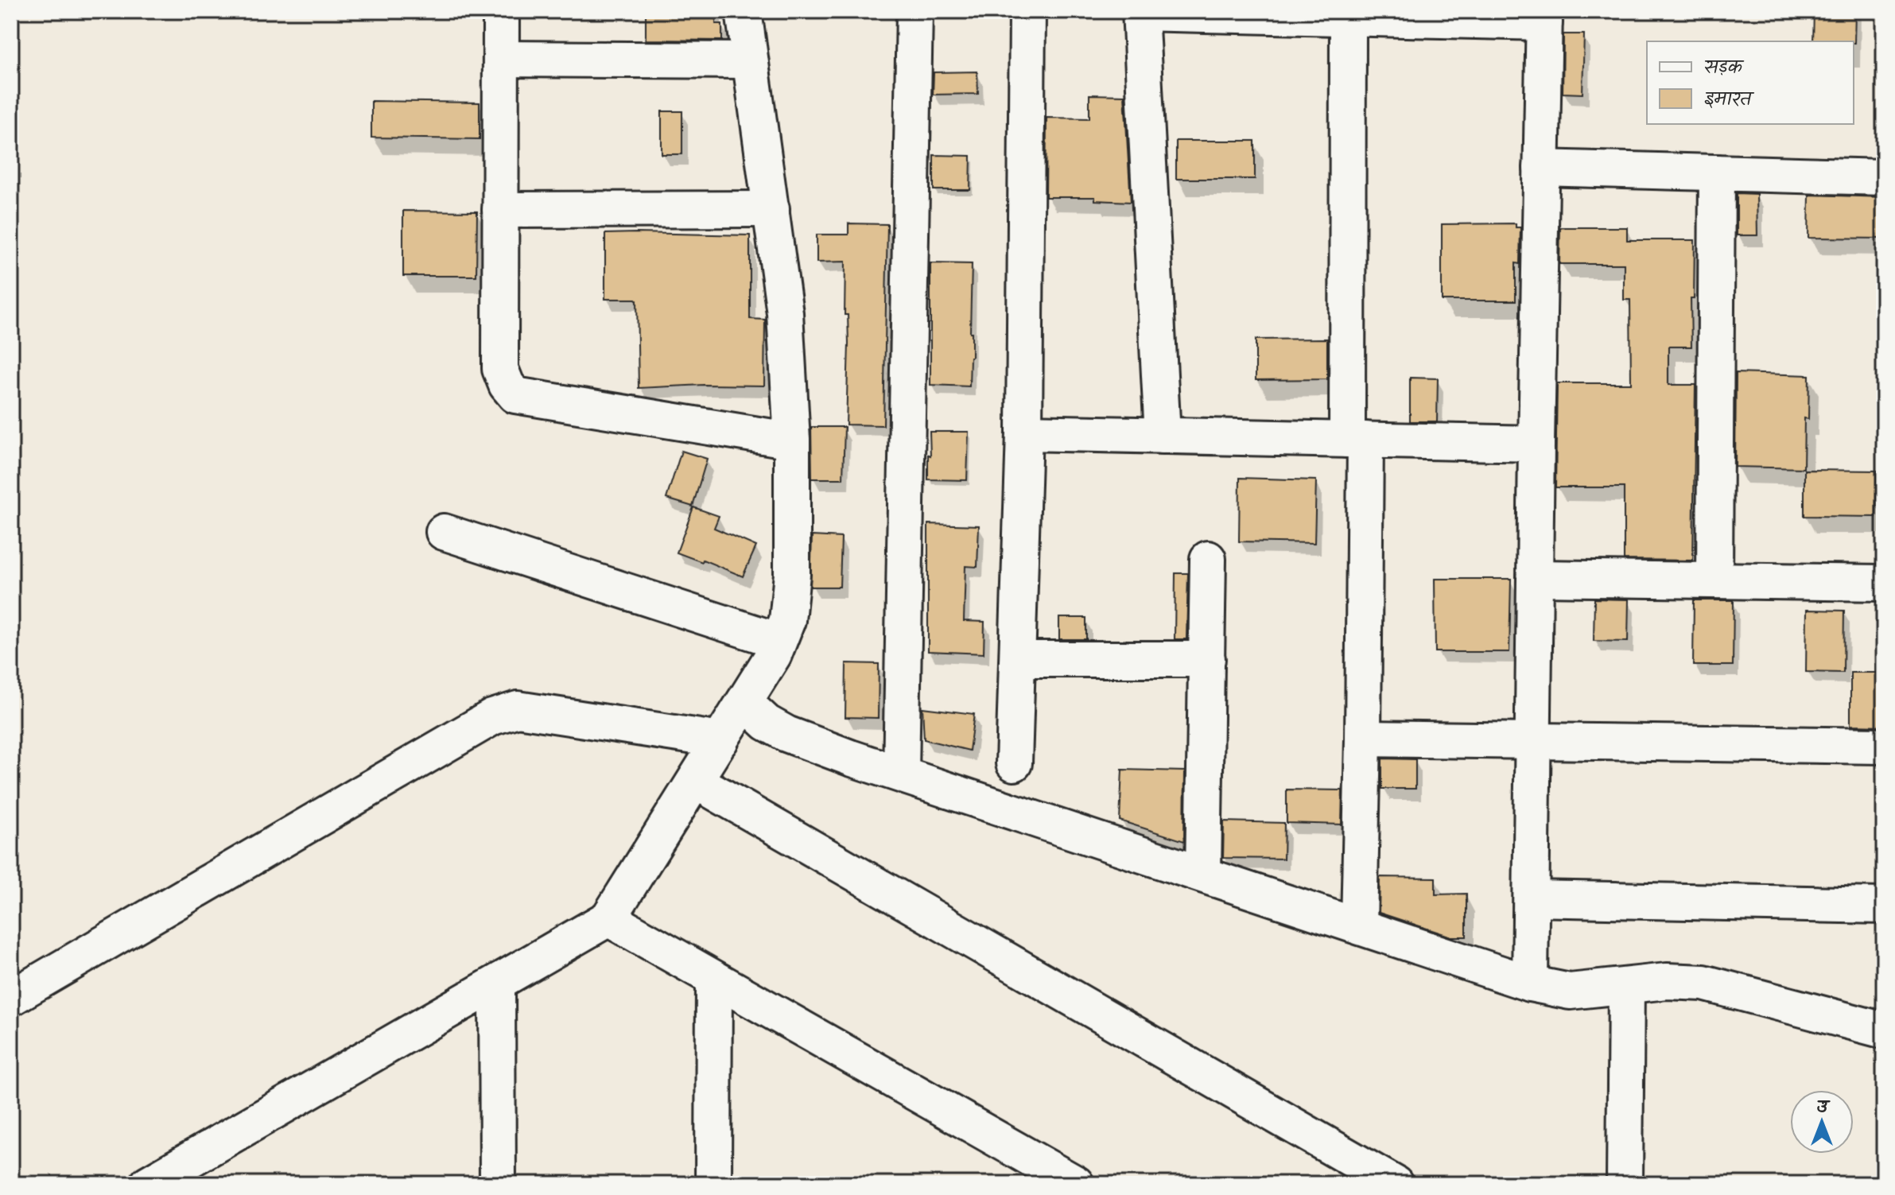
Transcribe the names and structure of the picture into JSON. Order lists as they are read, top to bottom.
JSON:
{
  "legend": ["सड़क", "इमारत"],
  "north": "top"
}
